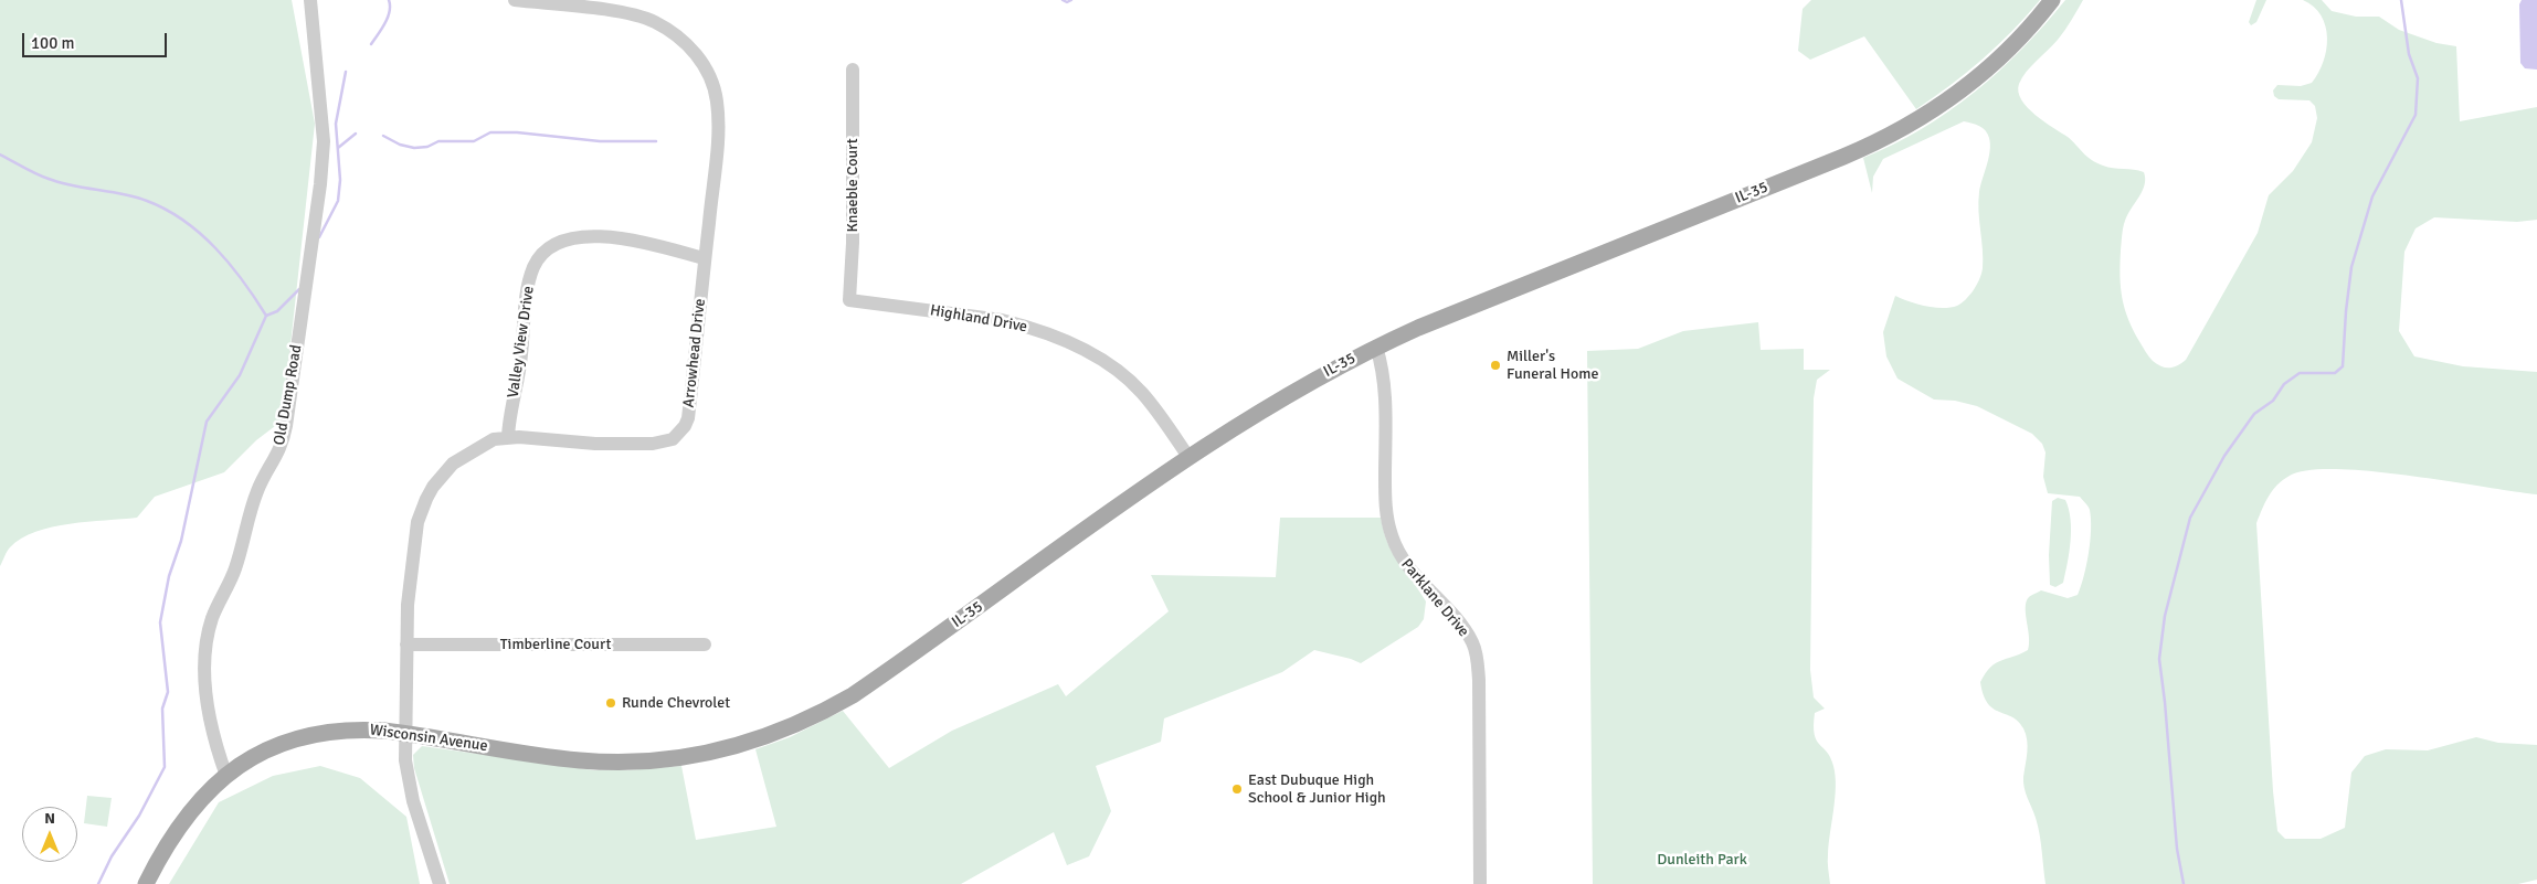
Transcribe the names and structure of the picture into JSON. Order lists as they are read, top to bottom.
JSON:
{
  "streets": {
    "main road": ["IL-35", "Wisconsin Avenue"],
    "street": [
      "Knaeble Court",
      "Highland Drive",
      "Valley View Drive",
      "Arrowhead Drive",
      "Old Dump Road",
      "Parklane Drive",
      "Timberline Court"
    ]
  },
  "crossings": [
    ["Knaeble Court", "Highland Drive"],
    ["IL-35", "Highland Drive"],
    ["IL-35", "Parklane Drive"],
    ["IL-35", "Wisconsin Avenue"],
    ["Valley View Drive", "Arrowhead Drive"],
    ["Arrowhead Drive", "Timberline Court"],
    ["Arrowhead Drive", "Wisconsin Avenue"],
    ["Old Dump Road", "Wisconsin Avenue"]
  ],
  "parks": ["Dunleith Park"],
  "places": ["Miller's Funeral Home", "Runde Chevrolet", "East Dubuque High School & Junior High"],
  "scale_bar": "100 m",
  "north": "top"
}
